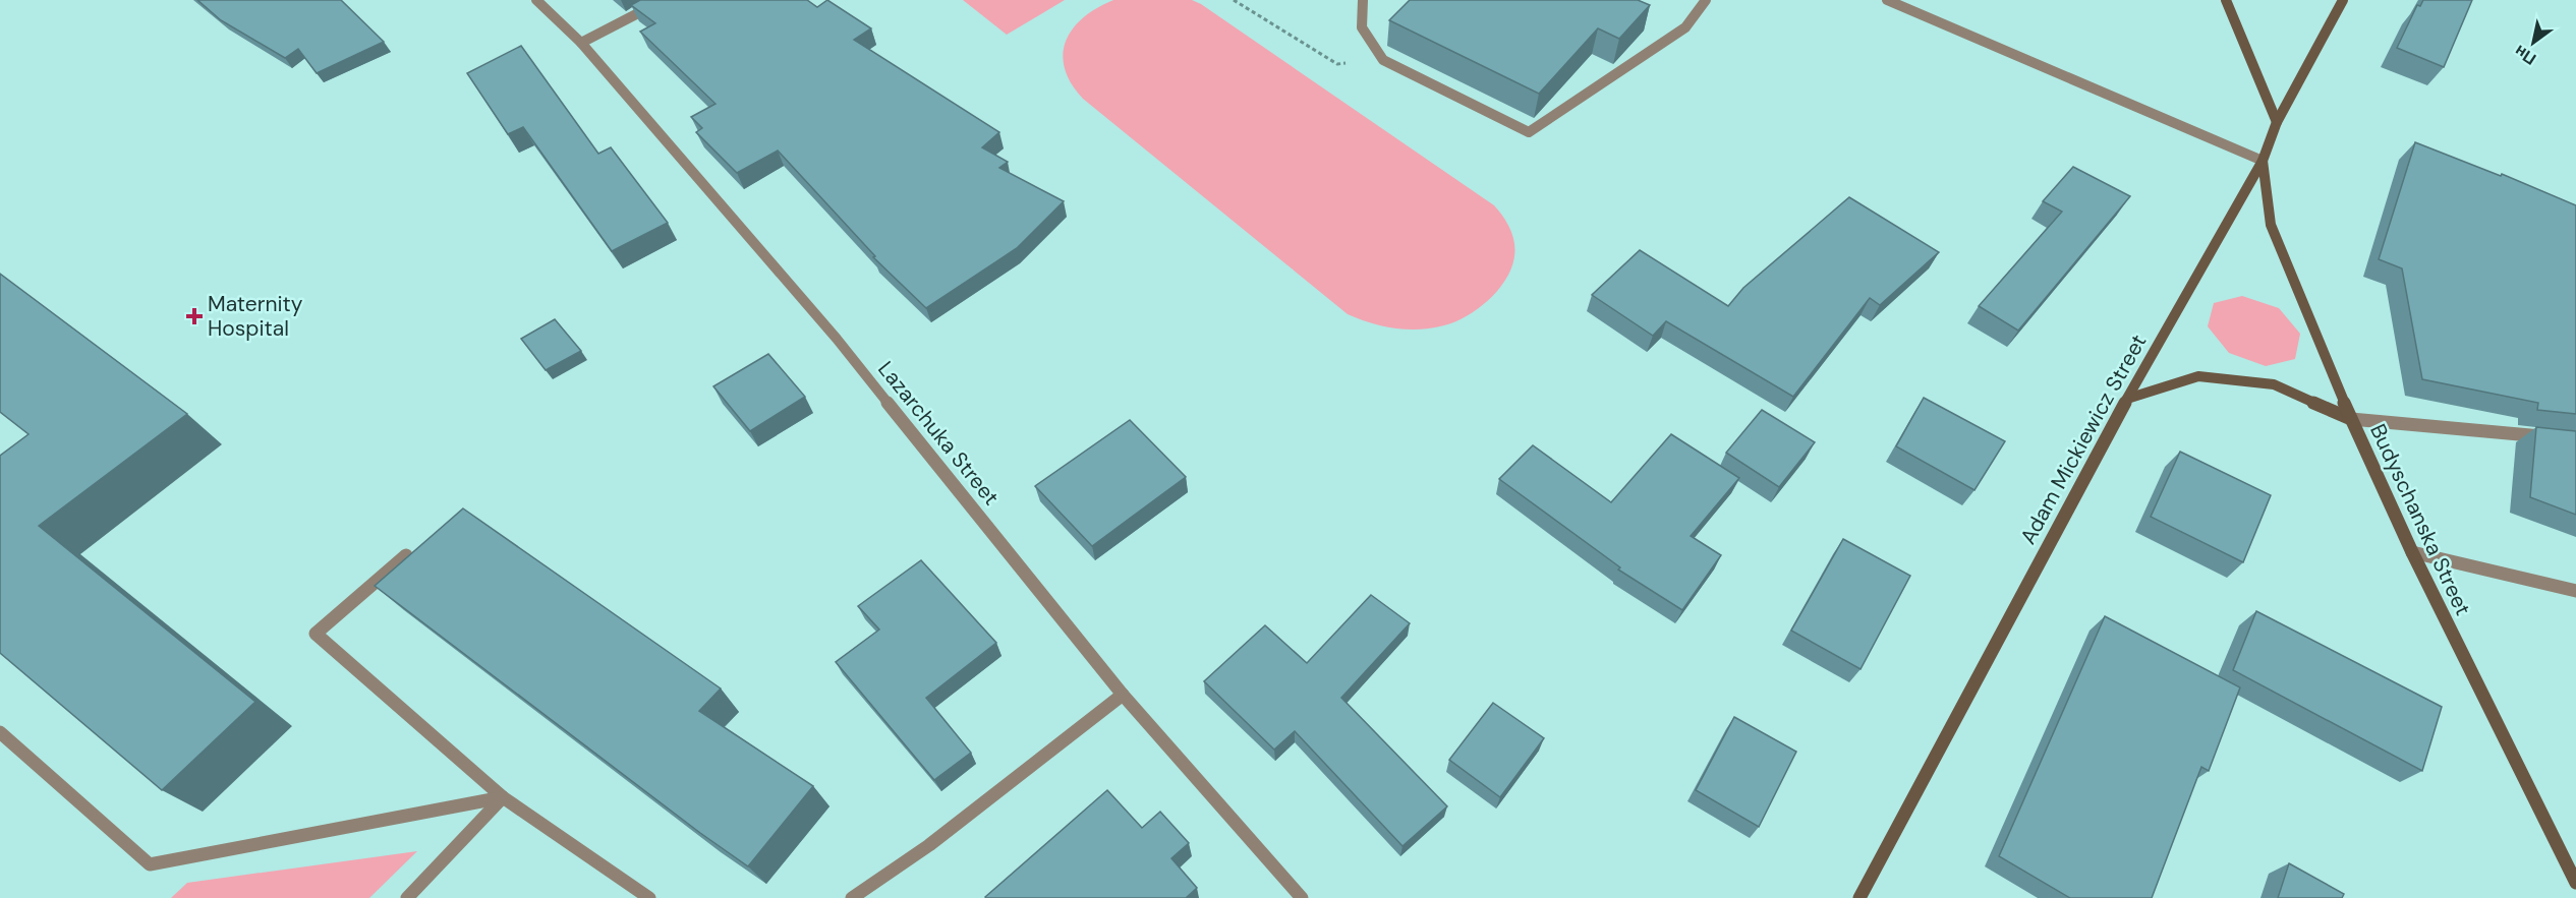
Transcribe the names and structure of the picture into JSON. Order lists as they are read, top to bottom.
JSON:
{
  "streets": {
    "street": ["Lazarchuka Street", "Adam Mickiewicz Street", "Budyschanska Street"]
  },
  "crossings": [
    ["Adam Mickiewicz Street", "Budyschanska Street"]
  ],
  "places": {
    "health": ["Maternity Hospital"]
  },
  "north": "bottom left"
}
